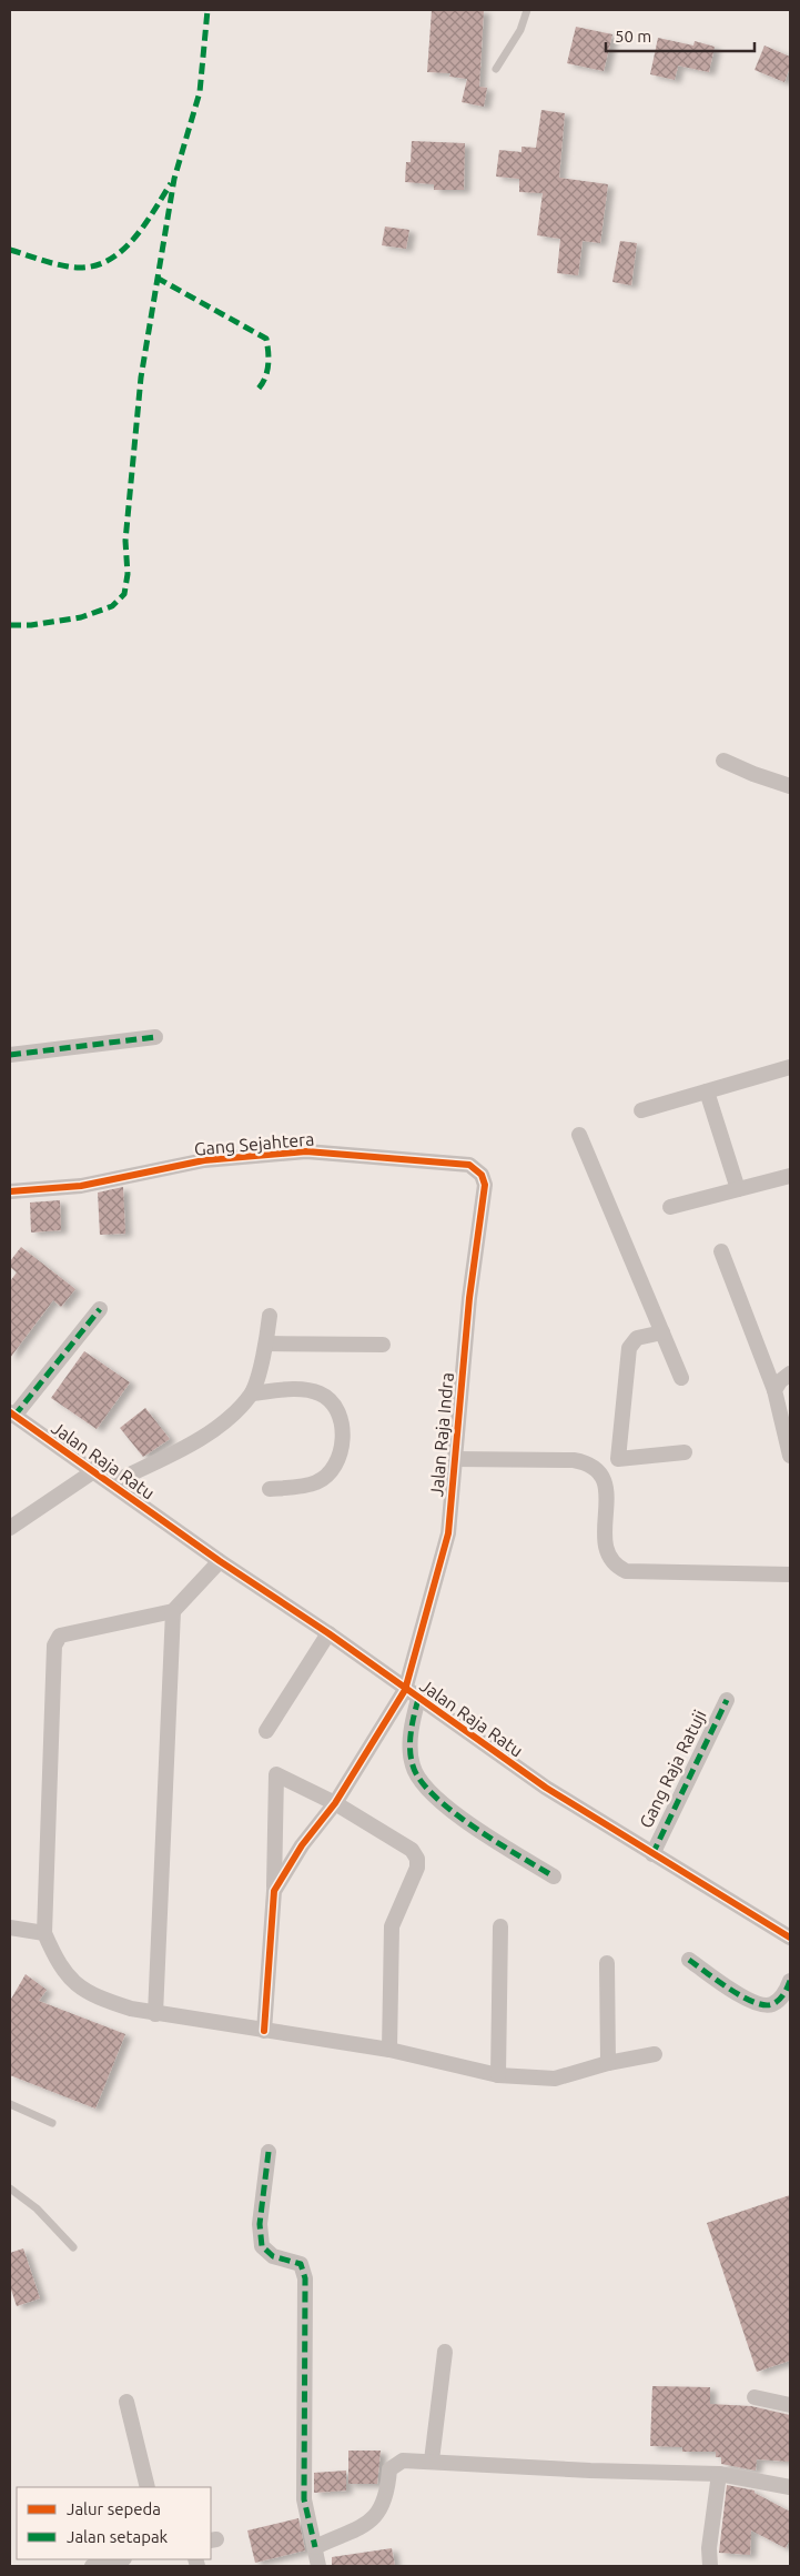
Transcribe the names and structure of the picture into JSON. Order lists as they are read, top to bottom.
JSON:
{
  "streets": {
    "street": [
      "Gang Sejahtera",
      "Jalan Raja Indra",
      "Jalan Raja Ratu",
      "Gang Raja Ratuji"
    ]
  },
  "crossings": [
    ["Gang Sejahtera", "Jalan Raja Indra"],
    ["Jalan Raja Indra", "Jalan Raja Ratu"],
    ["Jalan Raja Ratu", "Gang Raja Ratuji"]
  ],
  "legend": ["Jalur sepeda", "Jalan setapak"],
  "scale_bar": "50 m"
}
